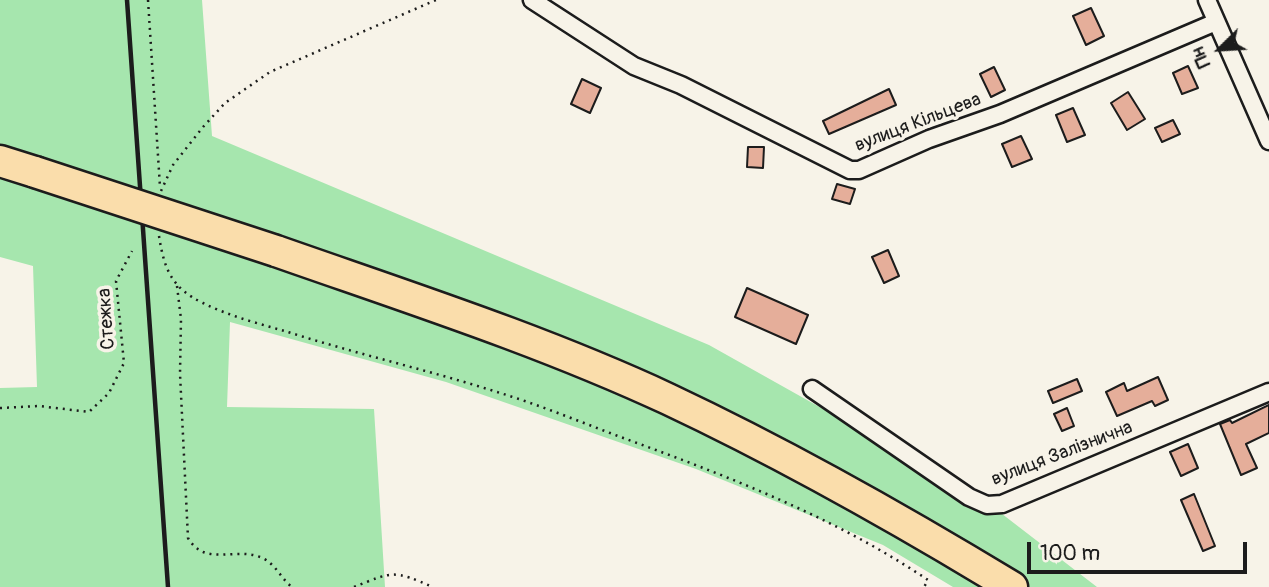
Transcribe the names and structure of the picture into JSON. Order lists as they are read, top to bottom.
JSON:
{
  "streets": {
    "street": ["вулиця Кільцева", "вулиця Залізнична"],
    "path": ["Стежка"]
  },
  "scale_bar": "100 m",
  "north": "bottom left"
}
